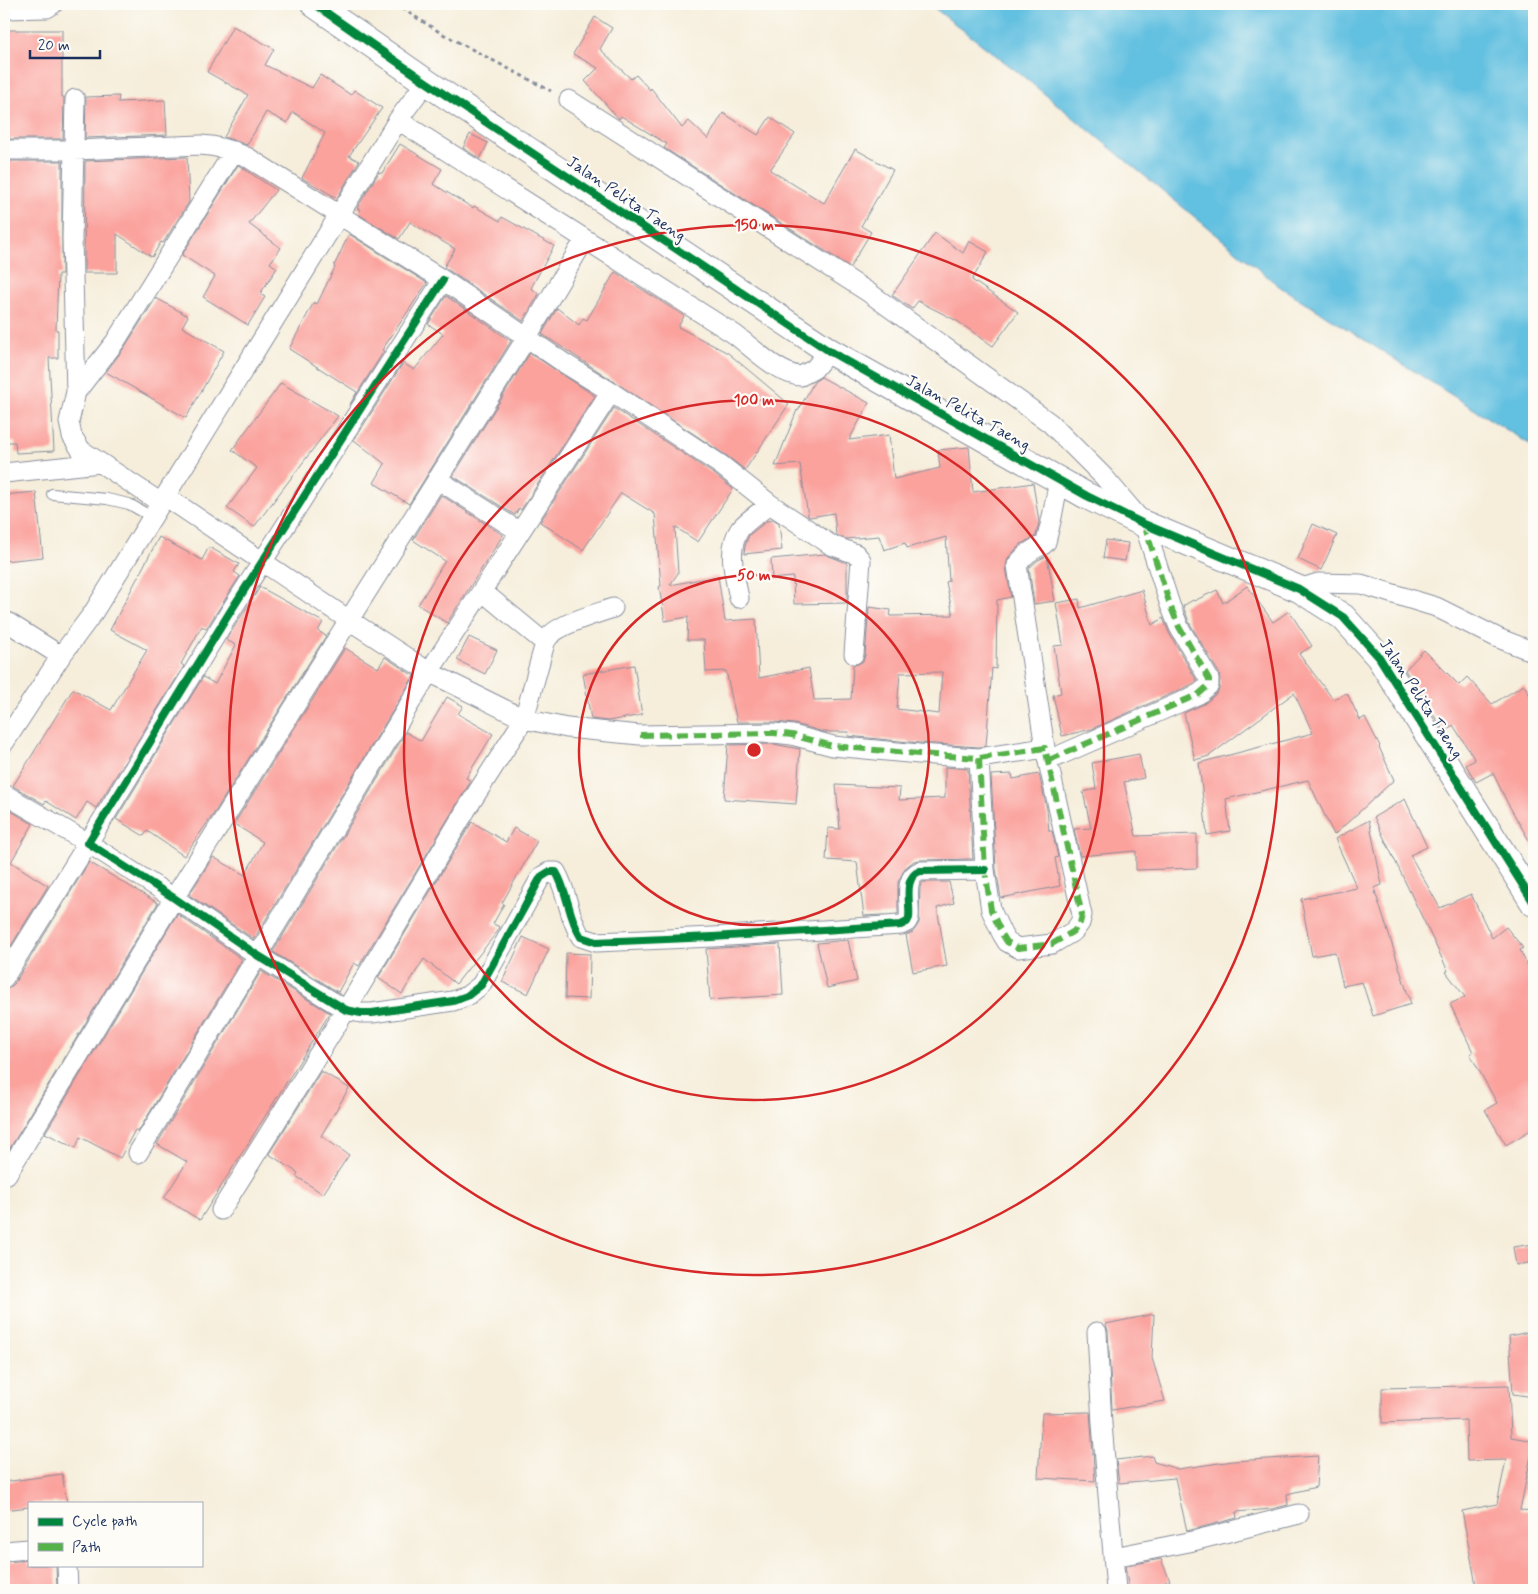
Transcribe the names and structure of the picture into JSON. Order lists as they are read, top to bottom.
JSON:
{
  "streets": {
    "street": ["Jalan Pelita Taeng"]
  },
  "legend": ["Cycle path", "Path"],
  "scale_bar": "20 m",
  "rings": ["150 m", "100 m", "50 m"]
}
